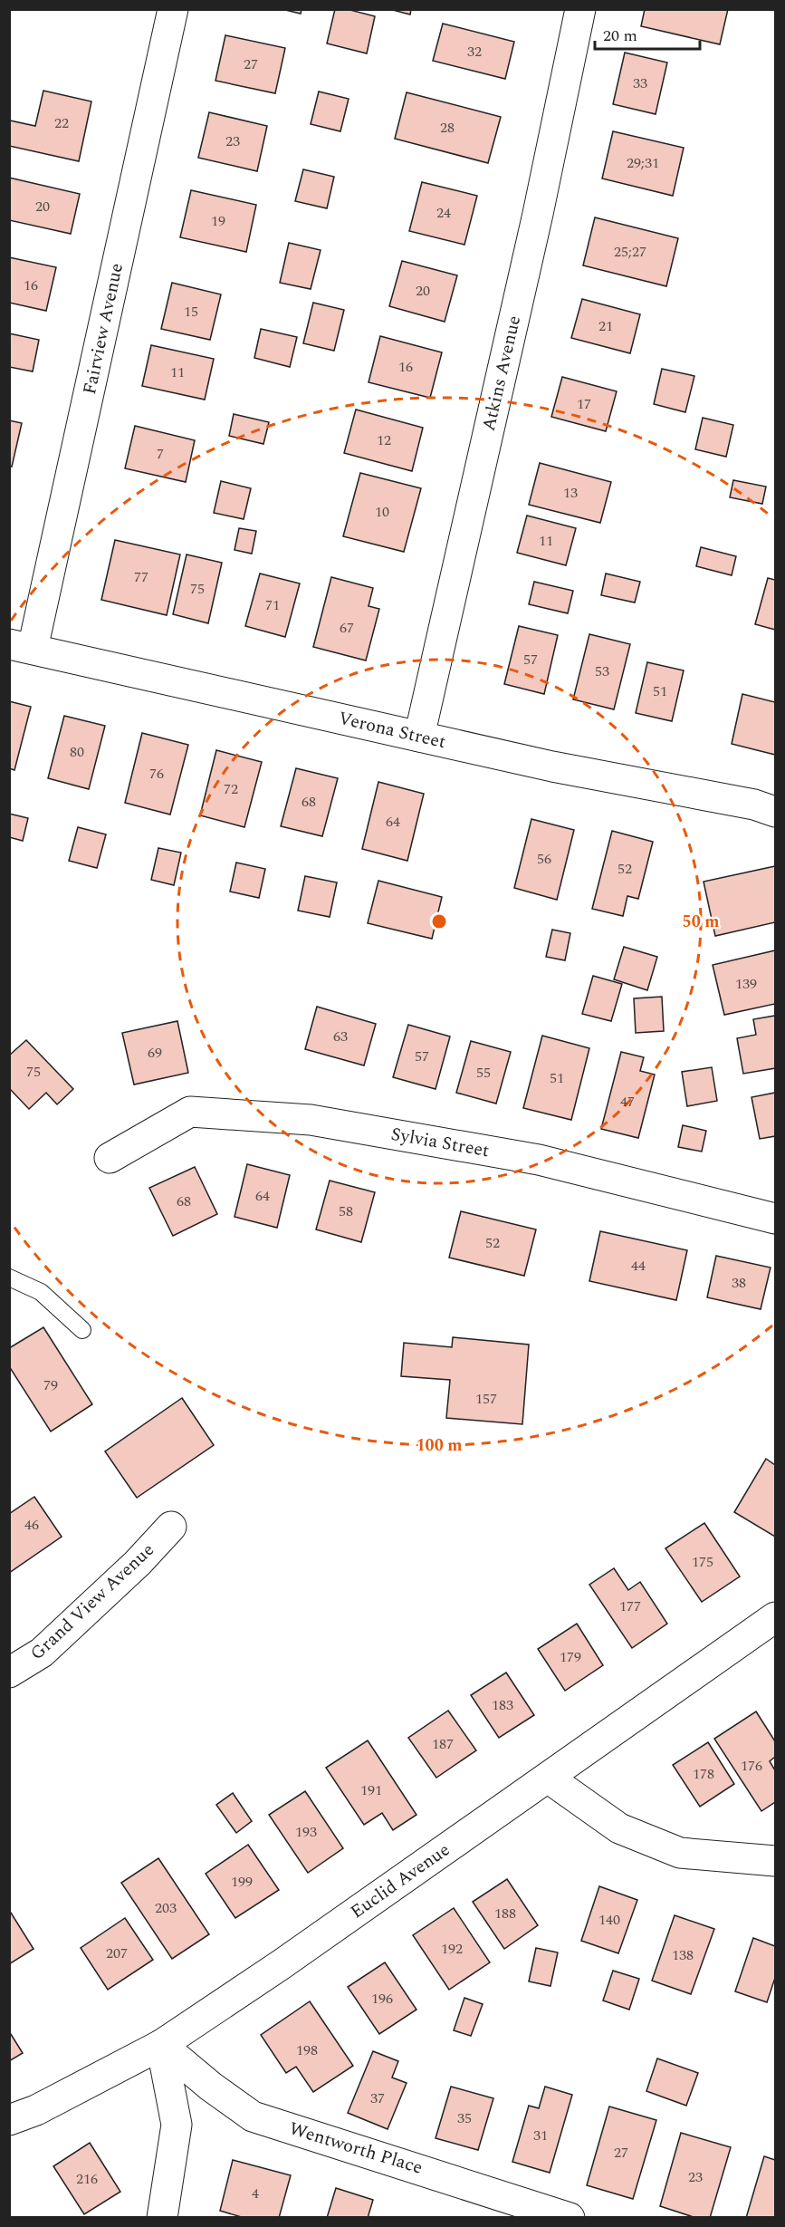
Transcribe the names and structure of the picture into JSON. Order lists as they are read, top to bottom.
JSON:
{
  "streets": {
    "street": [
      "Fairview Avenue",
      "Atkins Avenue",
      "Verona Street",
      "Sylvia Street",
      "Grand View Avenue",
      "Euclid Avenue",
      "Wentworth Place"
    ]
  },
  "crossings": [
    ["Fairview Avenue", "Verona Street"],
    ["Atkins Avenue", "Verona Street"],
    ["Euclid Avenue", "Wentworth Place"]
  ],
  "house_numbers": [
    "32",
    "27",
    "33",
    "22",
    "28",
    "23",
    "29;31",
    "20",
    "24",
    "19",
    "25;27",
    "16",
    "20",
    "15",
    "21",
    "16",
    "11",
    "17",
    "12",
    "7",
    "13",
    "10",
    "11",
    "77",
    "75",
    "71",
    "67",
    "57",
    "53",
    "51",
    "80",
    "76",
    "72",
    "68",
    "64",
    "56",
    "52",
    "139",
    "63",
    "69",
    "57",
    "75",
    "55",
    "51",
    "47",
    "64",
    "68",
    "58",
    "52",
    "44",
    "38",
    "79",
    "157",
    "46",
    "175",
    "177",
    "179",
    "183",
    "187",
    "176",
    "178",
    "191",
    "193",
    "199",
    "203",
    "188",
    "140",
    "192",
    "207",
    "138",
    "196",
    "198",
    "37",
    "35",
    "31",
    "27",
    "23",
    "216",
    "4"
  ],
  "scale_bar": "20 m",
  "rings": ["50 m", "100 m"]
}
